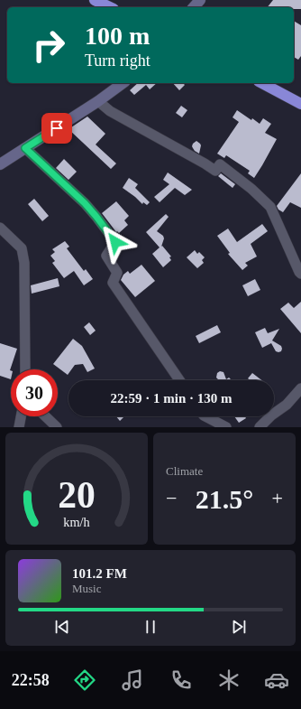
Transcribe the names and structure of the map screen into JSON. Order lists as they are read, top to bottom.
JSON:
{
  "page": {
    "turn": ["100 m", "Turn right"],
    "limit": "30",
    "trip": "22:59 · 1 min · 130 m",
    "tile": "Climate",
    "heat": ["−", "21.5°", "+"],
    "song": ["101.2 FM", "Music"],
    "tabs": "22:58",
    "gauge": ["20", "km/h"]
  }
}
